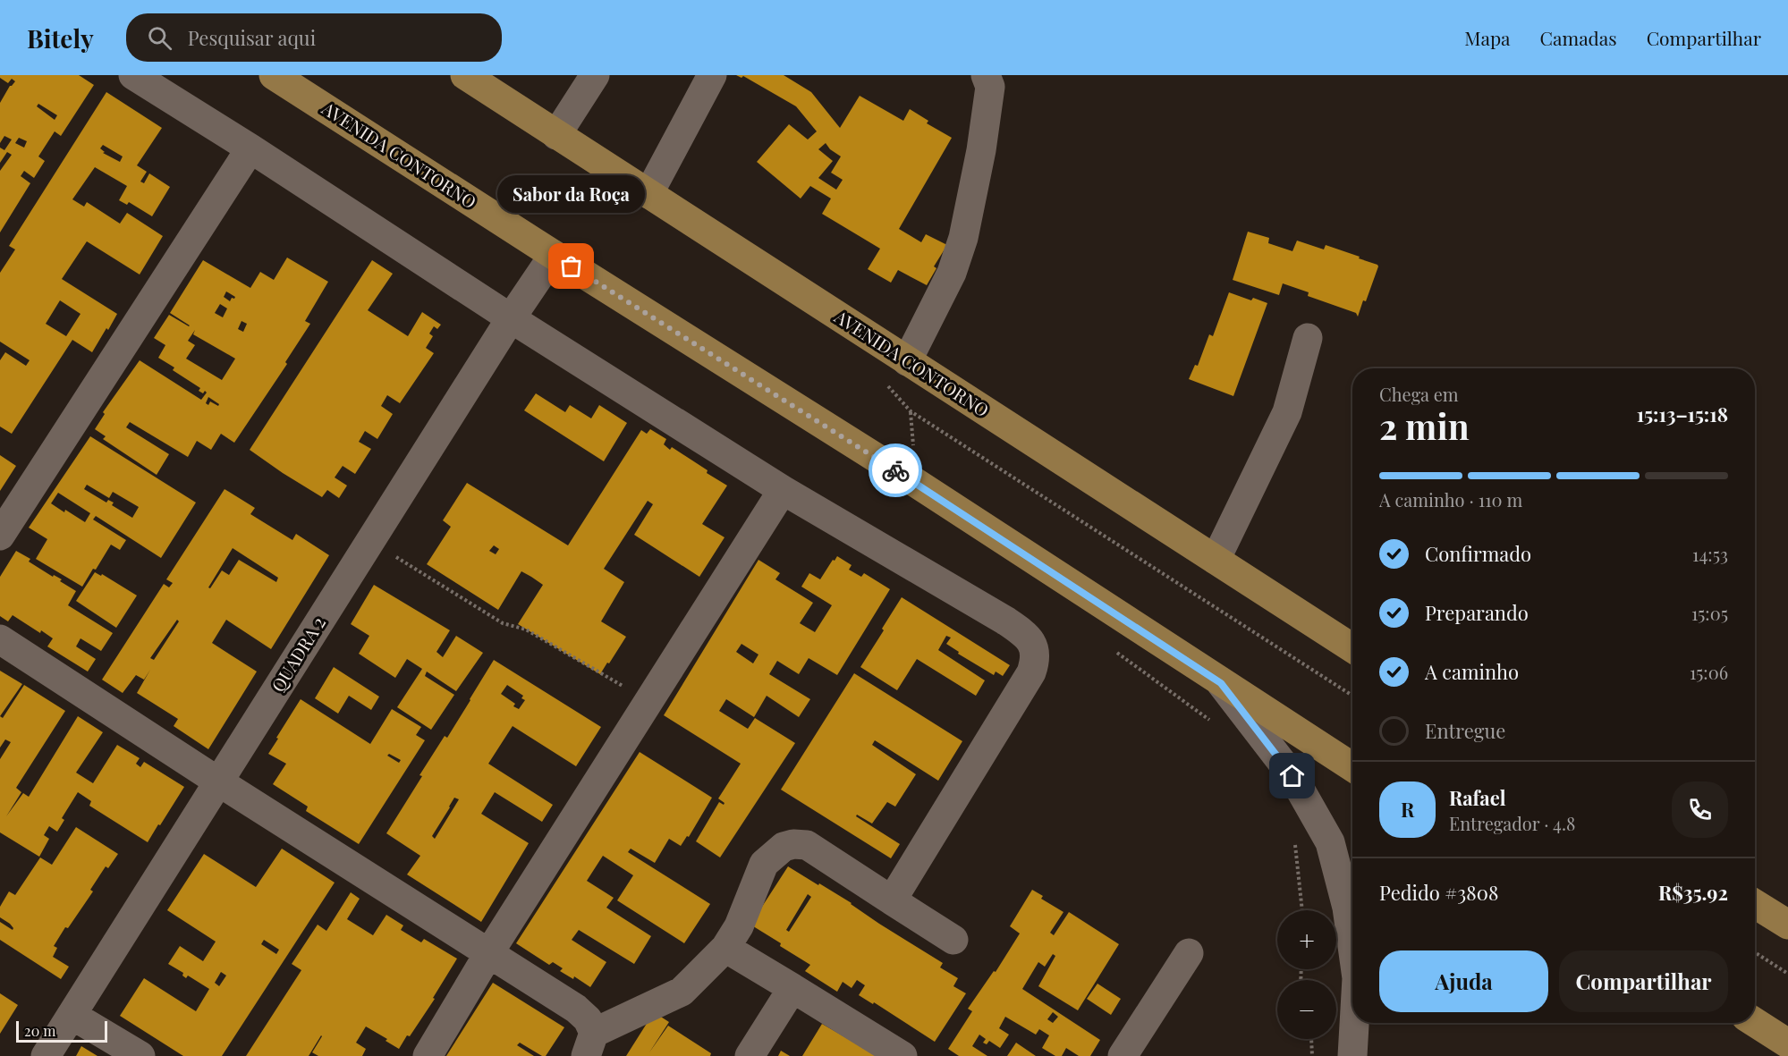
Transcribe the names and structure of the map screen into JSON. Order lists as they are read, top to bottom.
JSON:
{
  "streets": {
    "main road": ["AVENIDA CONTORNO"],
    "street": ["QUADRA 2"]
  },
  "crossings": [
    ["AVENIDA CONTORNO", "QUADRA 2"]
  ],
  "places": ["Sabor da Roça"],
  "scale_bar": "20 m",
  "page": {
    "header": "Bitely",
    "search": "Pesquisar aqui",
    "nav": ["Mapa", "Camadas", "Compartilhar"],
    "bubble": "Sabor da Roça",
    "heading": ["2 min", "Chega em", "15:13–15:18"],
    "panel": [
      "Rafael",
      "Entregador · 4.8",
      "Pedido #3808",
      "R$35.92"
    ],
    "bar": "A caminho · 110 m",
    "list": [
      ["Confirmado", "14:53"],
      ["Preparando", "15:05"],
      ["A caminho", "15:06"],
      "Entregue"
    ],
    "round": "R",
    "map_buttons": ["+", "−"],
    "buttons": ["Ajuda", "Compartilhar"],
    "scale": "20 m"
  }
}
